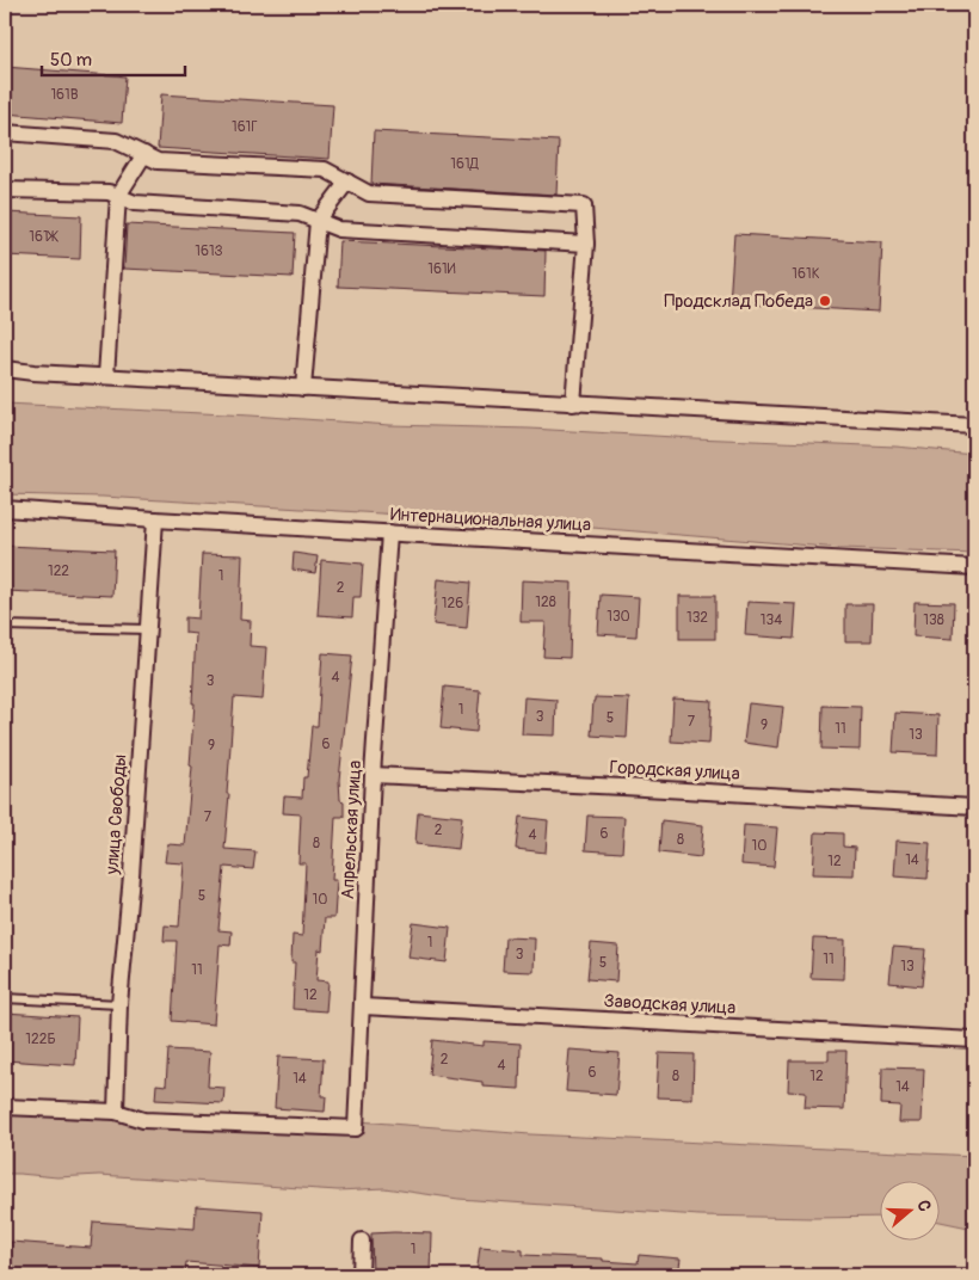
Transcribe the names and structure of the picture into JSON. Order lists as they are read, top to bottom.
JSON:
{
  "streets": {
    "street": [
      "Интернациональная улица",
      "Городская улица",
      "улица Свободы",
      "Апрельская улица",
      "Заводская улица"
    ]
  },
  "crossings": [
    ["Интернациональная улица", "улица Свободы"],
    ["Интернациональная улица", "Апрельская улица"],
    ["Городская улица", "Апрельская улица"],
    ["улица Свободы", "Апрельская улица"],
    ["Апрельская улица", "Заводская улица"]
  ],
  "places": ["Продсклад Победа"],
  "house_numbers": [
    "161В",
    "161Г",
    "161Д",
    "161Ж",
    "161З",
    "161И",
    "161К",
    "122",
    "1",
    "2",
    "128",
    "126",
    "130",
    "132",
    "134",
    "138",
    "4",
    "3",
    "1",
    "3",
    "5",
    "7",
    "9",
    "11",
    "13",
    "6",
    "9",
    "7",
    "2",
    "6",
    "4",
    "8",
    "8",
    "10",
    "14",
    "12",
    "5",
    "10",
    "1",
    "3",
    "11",
    "5",
    "13",
    "11",
    "12",
    "122Б",
    "2",
    "4",
    "6",
    "8",
    "12",
    "14",
    "14",
    "1"
  ],
  "scale_bar": "50 m",
  "north": "right"
}
